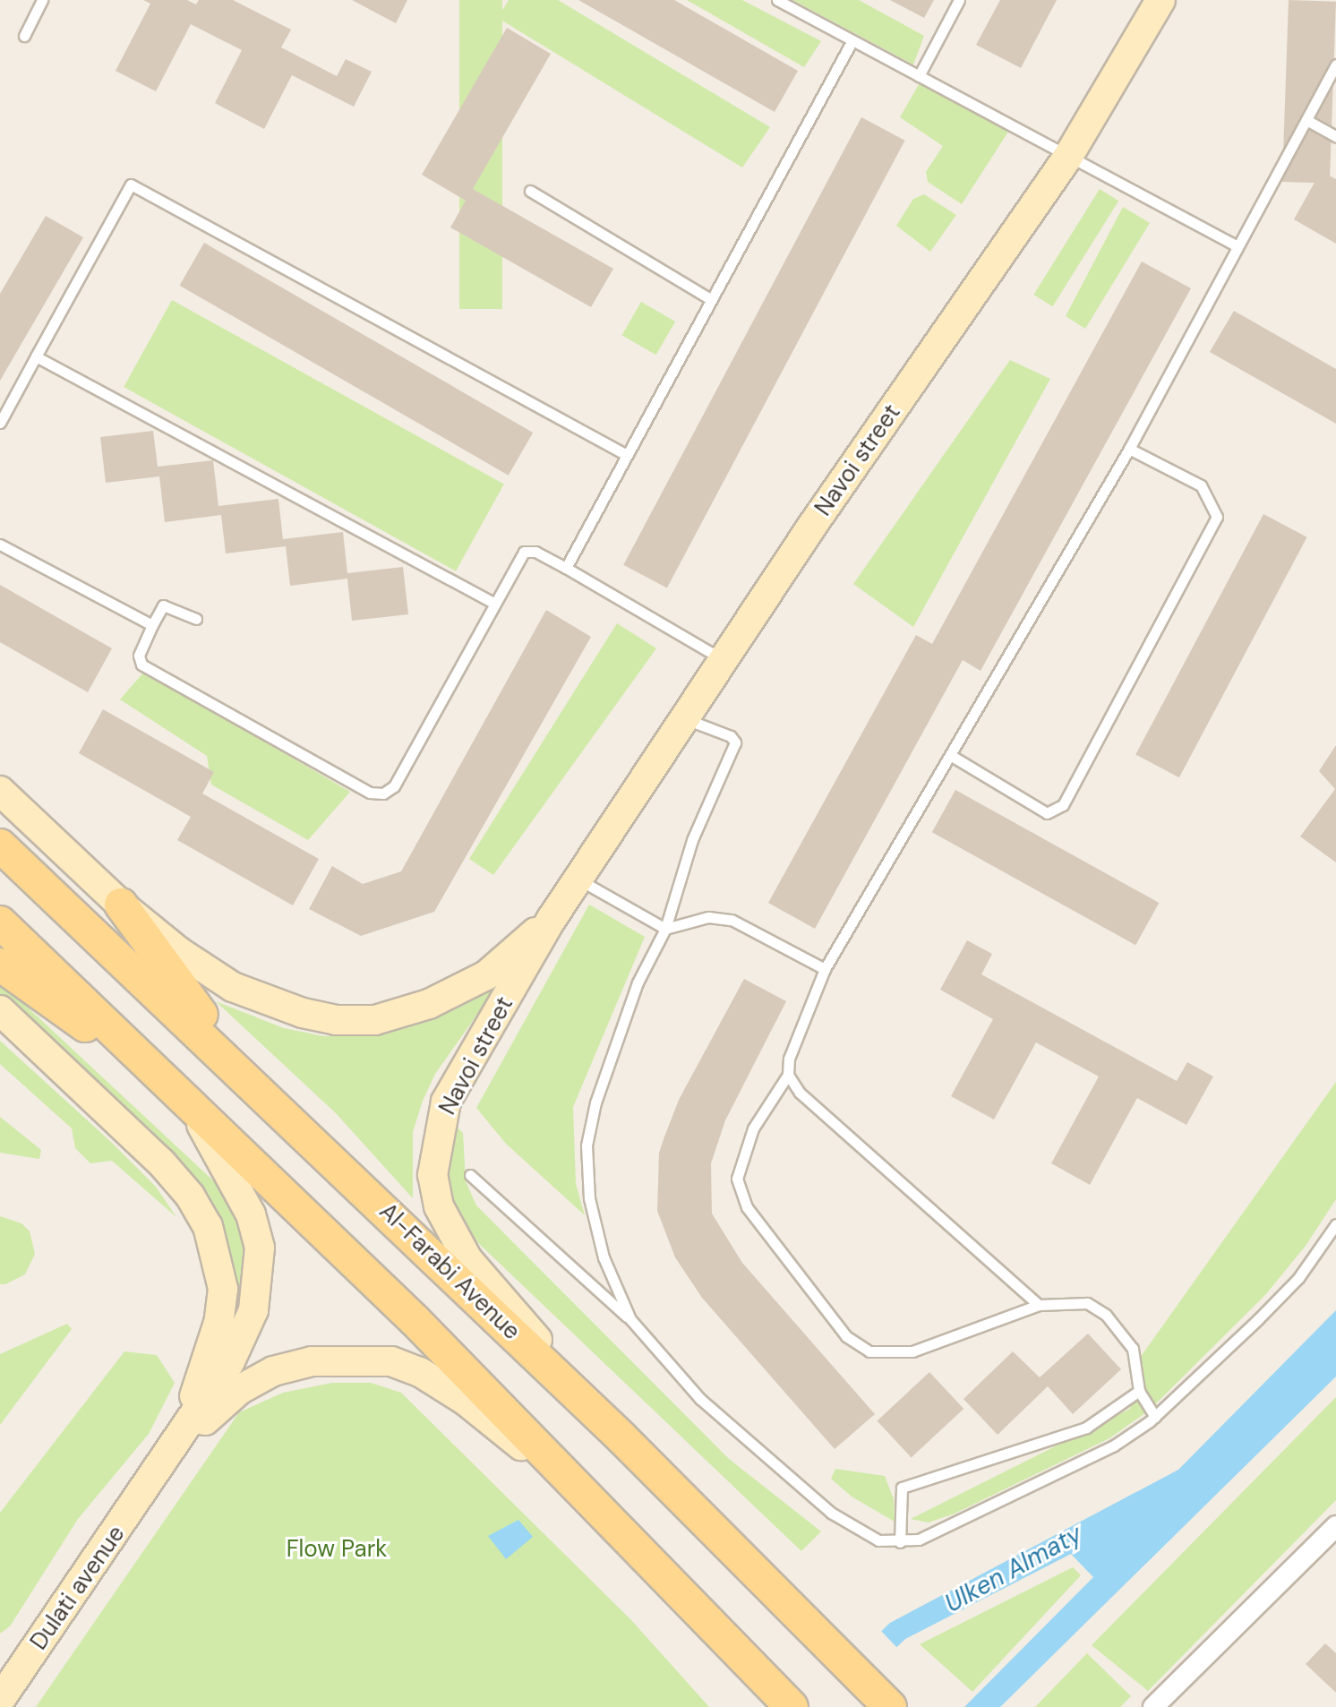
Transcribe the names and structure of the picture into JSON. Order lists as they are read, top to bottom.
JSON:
{
  "streets": {
    "main road": ["Al-Farabi Avenue"],
    "street": ["Navoi street", "Dulati avenue"]
  },
  "crossings": [
    ["Navoi street", "Al-Farabi Avenue"]
  ],
  "water": ["Ulken Almaty"],
  "parks": ["Flow Park"]
}
